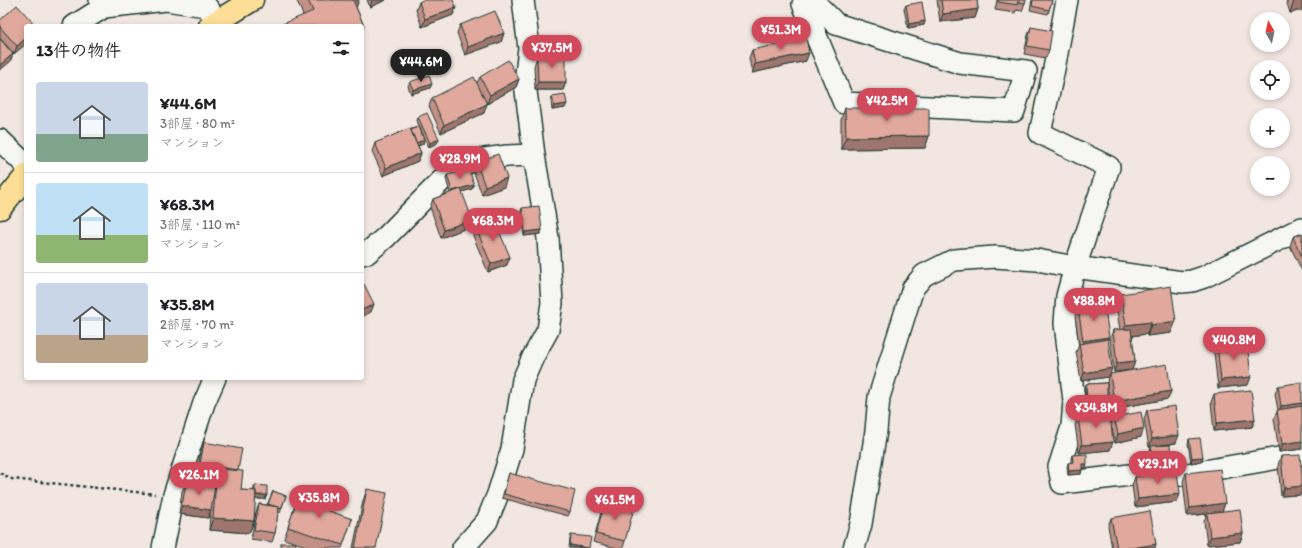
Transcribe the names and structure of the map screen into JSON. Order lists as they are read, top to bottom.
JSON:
{
  "north": "top",
  "page": {
    "map_buttons": ["+", "−"],
    "price": [
      "¥51.3M",
      "¥37.5M",
      "¥44.6M",
      "¥42.5M",
      "¥28.9M",
      "¥68.3M",
      "¥88.8M",
      "¥40.8M",
      "¥34.8M",
      "¥29.1M",
      "¥26.1M",
      "¥35.8M",
      "¥61.5M"
    ],
    "heading": "13件の物件",
    "list": [
      {
        "name": "¥44.6M",
        "note": "3部屋 · 80 m² · マンション"
      },
      {
        "name": "¥68.3M",
        "note": "3部屋 · 110 m² · マンション"
      },
      {
        "name": "¥35.8M",
        "note": "2部屋 · 70 m² · マンション"
      }
    ]
  }
}
